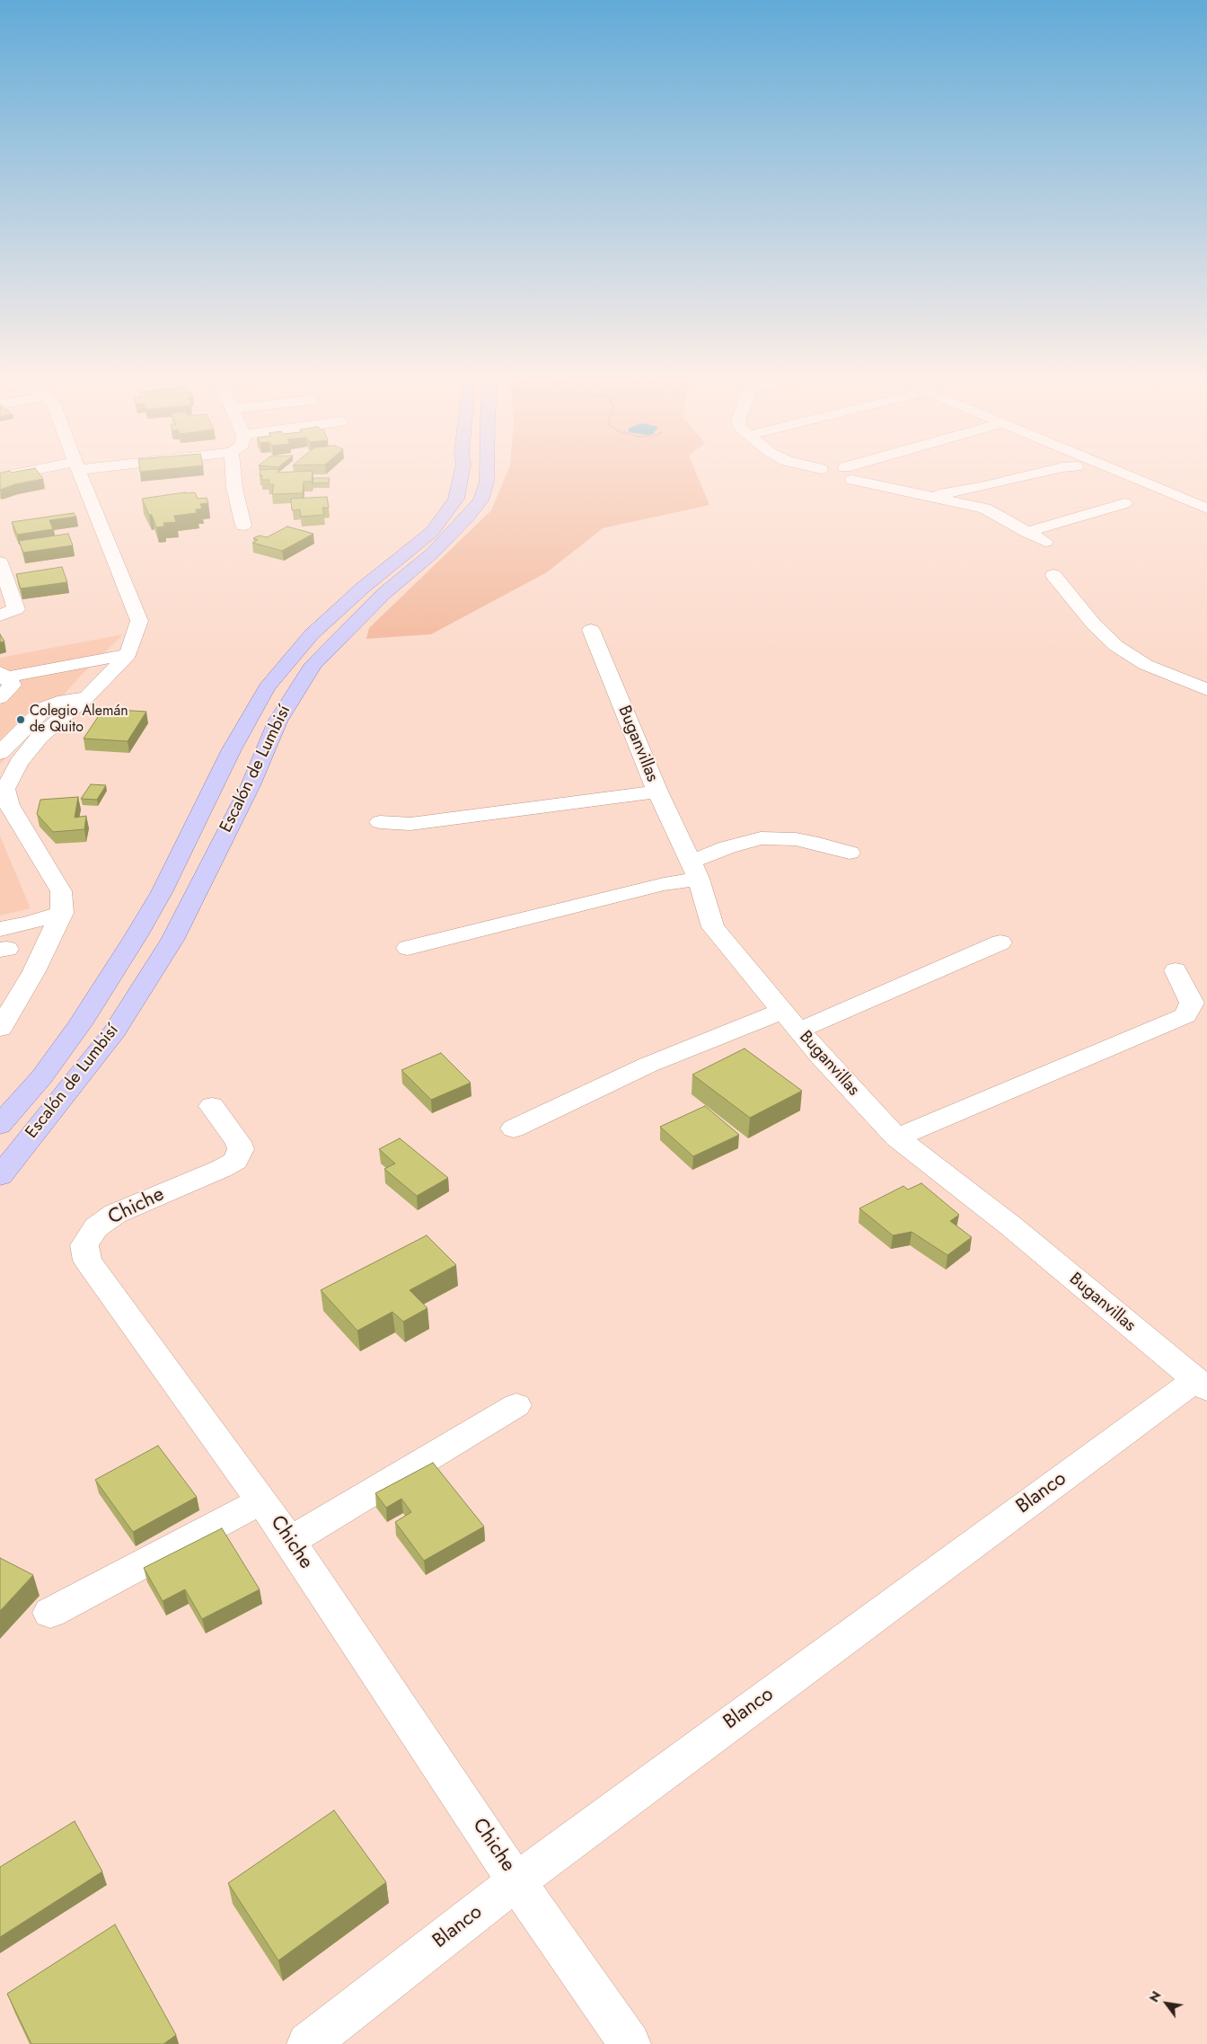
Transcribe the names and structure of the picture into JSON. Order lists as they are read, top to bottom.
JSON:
{
  "streets": {
    "main road": ["Escalón de Lumbisí"],
    "street": ["Buganvillas", "Chiche", "Blanco"]
  },
  "crossings": [
    ["Buganvillas", "Blanco"],
    ["Chiche", "Blanco"]
  ],
  "places": ["Colegio Alemán de Quito"],
  "north": "top left"
}
